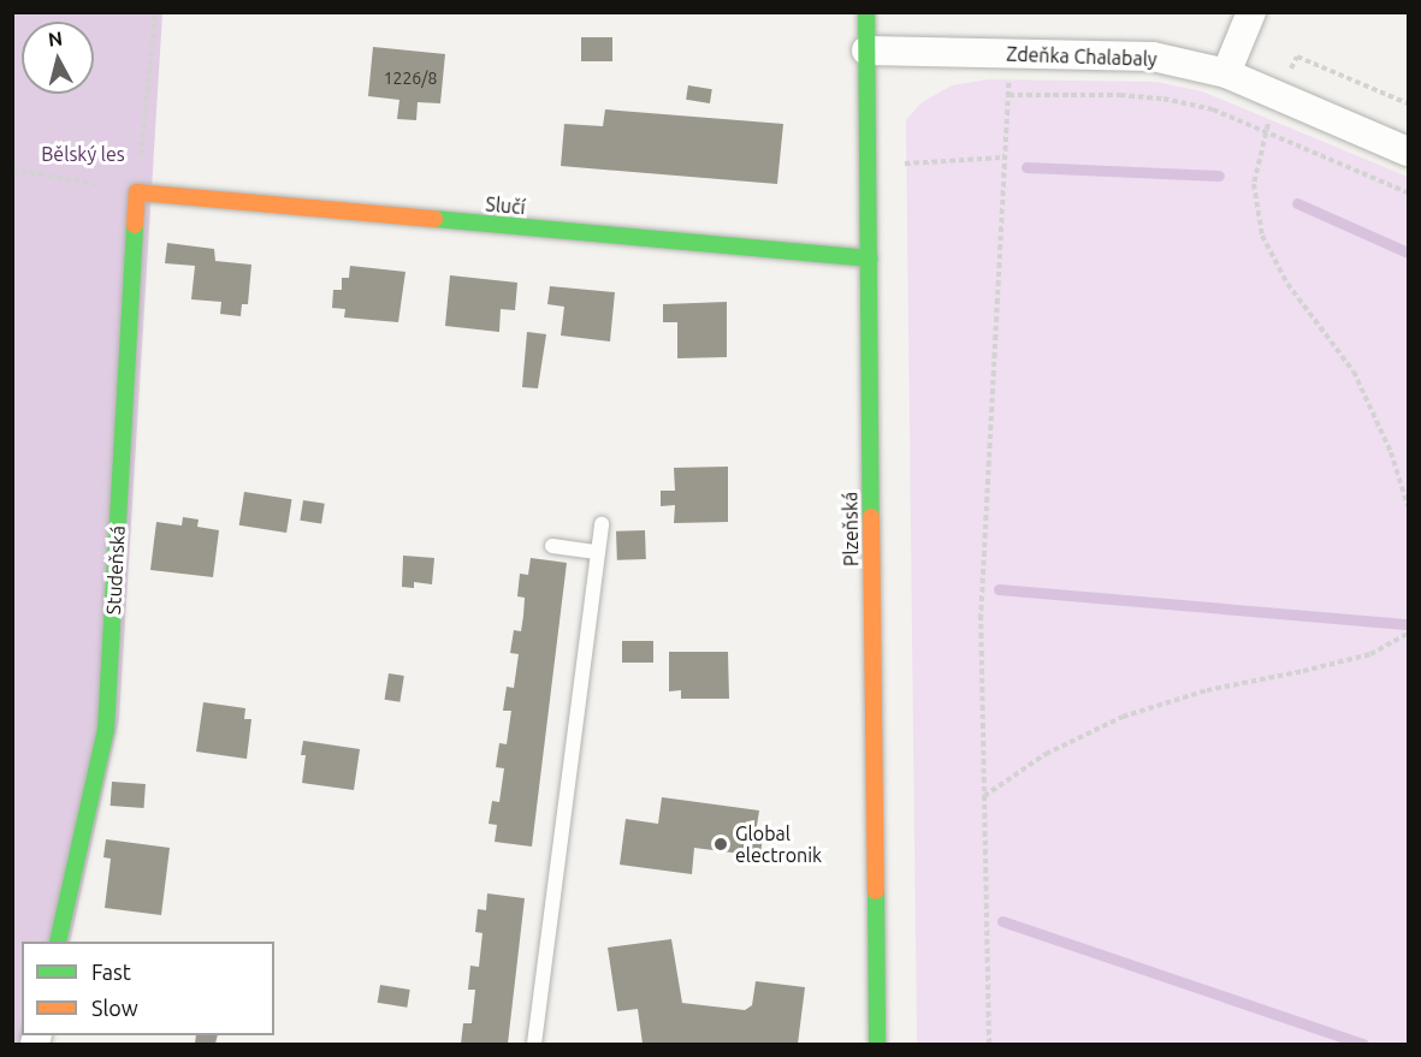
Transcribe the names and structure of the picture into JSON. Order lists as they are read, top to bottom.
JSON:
{
  "streets": {
    "street": [
      "Zdeňka Chalabaly",
      "Slučí",
      "Plzeňská",
      "Studeňská"
    ]
  },
  "crossings": [
    ["Zdeňka Chalabaly", "Plzeňská"],
    ["Slučí", "Plzeňská"],
    ["Slučí", "Studeňská"]
  ],
  "parks": ["Bělský les"],
  "places": ["Global electronik"],
  "house_numbers": ["1226/8"],
  "legend": ["Fast", "Slow"],
  "north": "top"
}
